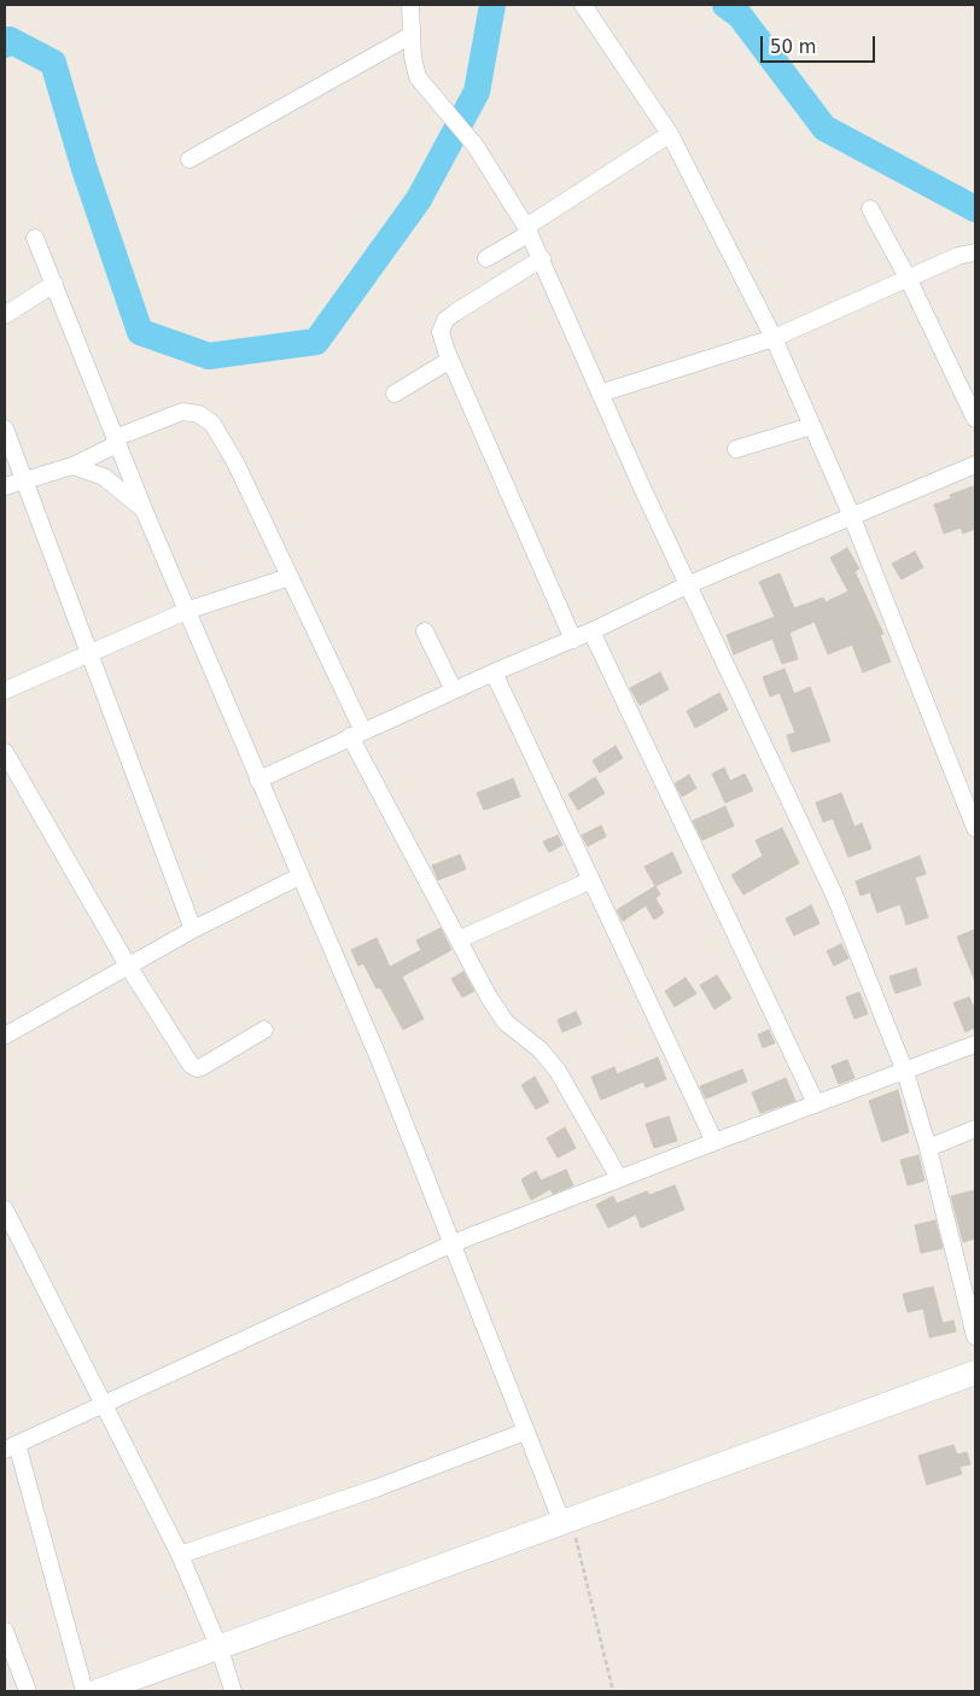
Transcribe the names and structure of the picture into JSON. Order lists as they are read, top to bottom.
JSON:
{
  "scale_bar": "50 m"
}
